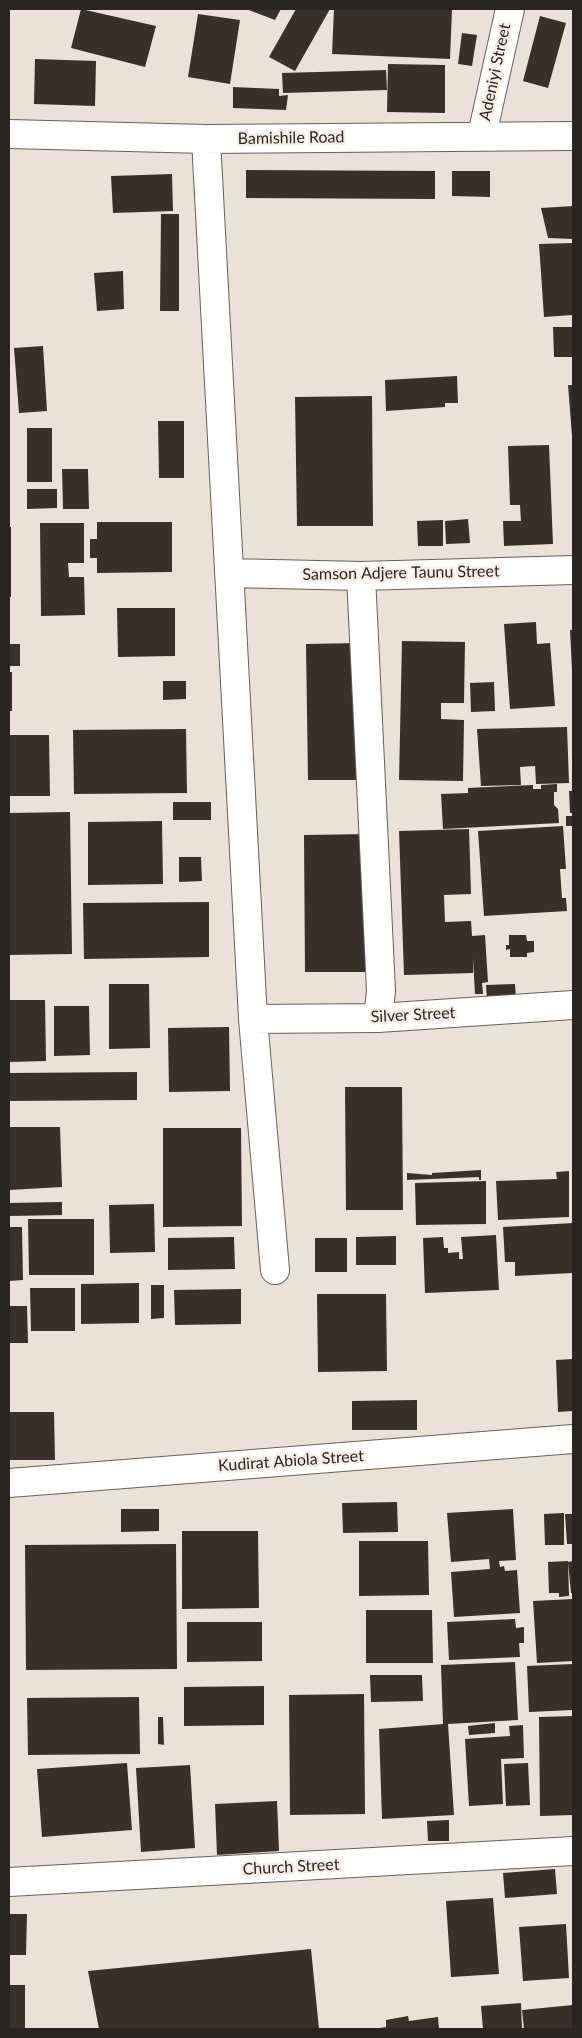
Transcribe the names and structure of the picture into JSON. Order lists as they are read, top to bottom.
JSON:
{
  "streets": {
    "street": [
      "Adeniyi Street",
      "Bamishile Road",
      "Samson Adjere Taunu Street",
      "Silver Street",
      "Kudirat Abiola Street",
      "Church Street"
    ]
  },
  "crossings": [
    ["Adeniyi Street", "Bamishile Road"]
  ]
}
